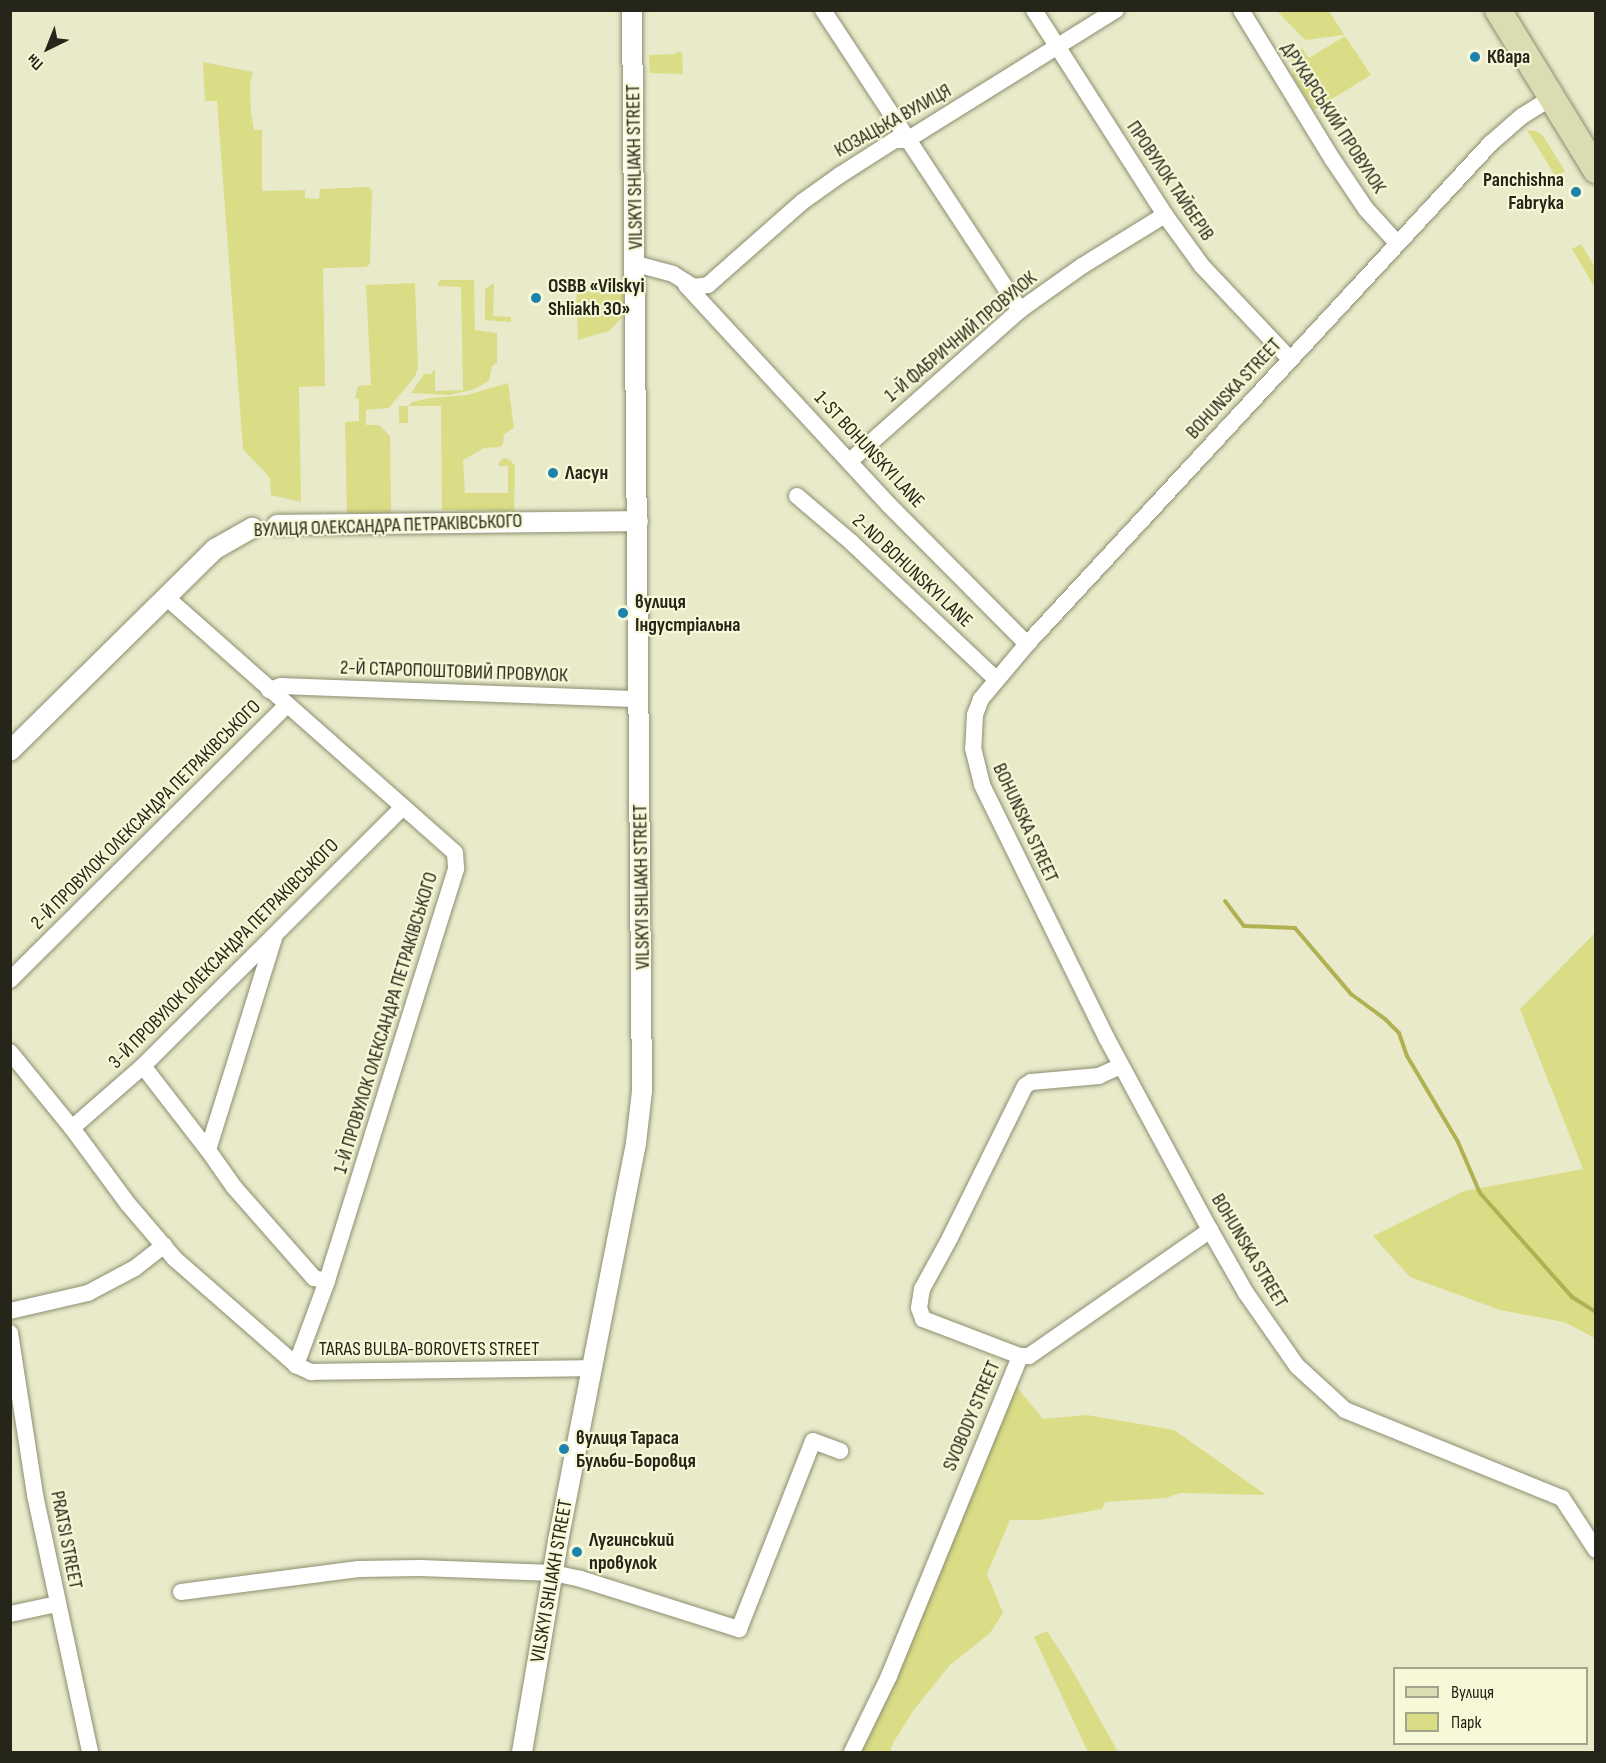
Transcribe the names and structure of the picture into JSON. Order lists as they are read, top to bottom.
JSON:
{
  "streets": {
    "street": [
      "ДРУКАРСЬКИЙ ПРОВУЛОК",
      "КОЗАЦЬКА ВУЛИЦЯ",
      "VILSKYI SHLIAKH STREET",
      "ПРОВУЛОК ТАЙБЕРІВ",
      "1-Й ФАБРИЧНИЙ ПРОВУЛОК",
      "BOHUNSKA STREET",
      "1-ST BOHUNSKYI LANE",
      "ВУЛИЦЯ ОЛЕКСАНДРА ПЕТРАКІВСЬКОГО",
      "2-ND BOHUNSKYI LANE",
      "2-Й СТАРОПОШТОВИЙ ПРОВУЛОК",
      "2-Й ПРОВУЛОК ОЛЕКСАНДРА ПЕТРАКІВСЬКОГО",
      "3-Й ПРОВУЛОК ОЛЕКСАНДРА ПЕТРАКІВСЬКОГО",
      "1-Й ПРОВУЛОК ОЛЕКСАНДРА ПЕТРАКІВСЬКОГО",
      "TARAS BULBA-BOROVETS STREET",
      "SVOBODY STREET",
      "PRATSI STREET"
    ]
  },
  "crossings": [
    ["ДРУКАРСЬКИЙ ПРОВУЛОК", "BOHUNSKA STREET"],
    ["КОЗАЦЬКА ВУЛИЦЯ", "VILSKYI SHLIAKH STREET"],
    ["КОЗАЦЬКА ВУЛИЦЯ", "ПРОВУЛОК ТАЙБЕРІВ"],
    ["КОЗАЦЬКА ВУЛИЦЯ", "1-ST BOHUNSKYI LANE"],
    ["VILSKYI SHLIAKH STREET", "ВУЛИЦЯ ОЛЕКСАНДРА ПЕТРАКІВСЬКОГО"],
    ["VILSKYI SHLIAKH STREET", "2-Й СТАРОПОШТОВИЙ ПРОВУЛОК"],
    ["VILSKYI SHLIAKH STREET", "TARAS BULBA-BOROVETS STREET"],
    ["ПРОВУЛОК ТАЙБЕРІВ", "1-Й ФАБРИЧНИЙ ПРОВУЛОК"],
    ["ПРОВУЛОК ТАЙБЕРІВ", "BOHUNSKA STREET"],
    ["1-Й ФАБРИЧНИЙ ПРОВУЛОК", "1-ST BOHUNSKYI LANE"],
    ["BOHUNSKA STREET", "1-ST BOHUNSKYI LANE"],
    ["BOHUNSKA STREET", "2-ND BOHUNSKYI LANE"],
    ["BOHUNSKA STREET", "SVOBODY STREET"],
    ["ВУЛИЦЯ ОЛЕКСАНДРА ПЕТРАКІВСЬКОГО", "1-Й ПРОВУЛОК ОЛЕКСАНДРА ПЕТРАКІВСЬКОГО"],
    ["2-Й СТАРОПОШТОВИЙ ПРОВУЛОК", "1-Й ПРОВУЛОК ОЛЕКСАНДРА ПЕТРАКІВСЬКОГО"],
    ["2-Й ПРОВУЛОК ОЛЕКСАНДРА ПЕТРАКІВСЬКОГО", "1-Й ПРОВУЛОК ОЛЕКСАНДРА ПЕТРАКІВСЬКОГО"],
    ["3-Й ПРОВУЛОК ОЛЕКСАНДРА ПЕТРАКІВСЬКОГО", "1-Й ПРОВУЛОК ОЛЕКСАНДРА ПЕТРАКІВСЬКОГО"],
    ["3-Й ПРОВУЛОК ОЛЕКСАНДРА ПЕТРАКІВСЬКОГО", "TARAS BULBA-BOROVETS STREET"],
    ["1-Й ПРОВУЛОК ОЛЕКСАНДРА ПЕТРАКІВСЬКОГО", "TARAS BULBA-BOROVETS STREET"]
  ],
  "places": [
    "Квара",
    "Panchishna Fabryka",
    "OSBB «Vilskyi Shliakh 30»",
    "Ласун",
    "вулиця Індустріальна",
    "вулиця Тараса Бульби-Боровця",
    "Лугинський провулок"
  ],
  "legend": ["Вулиця", "Парк"],
  "north": "bottom left"
}
